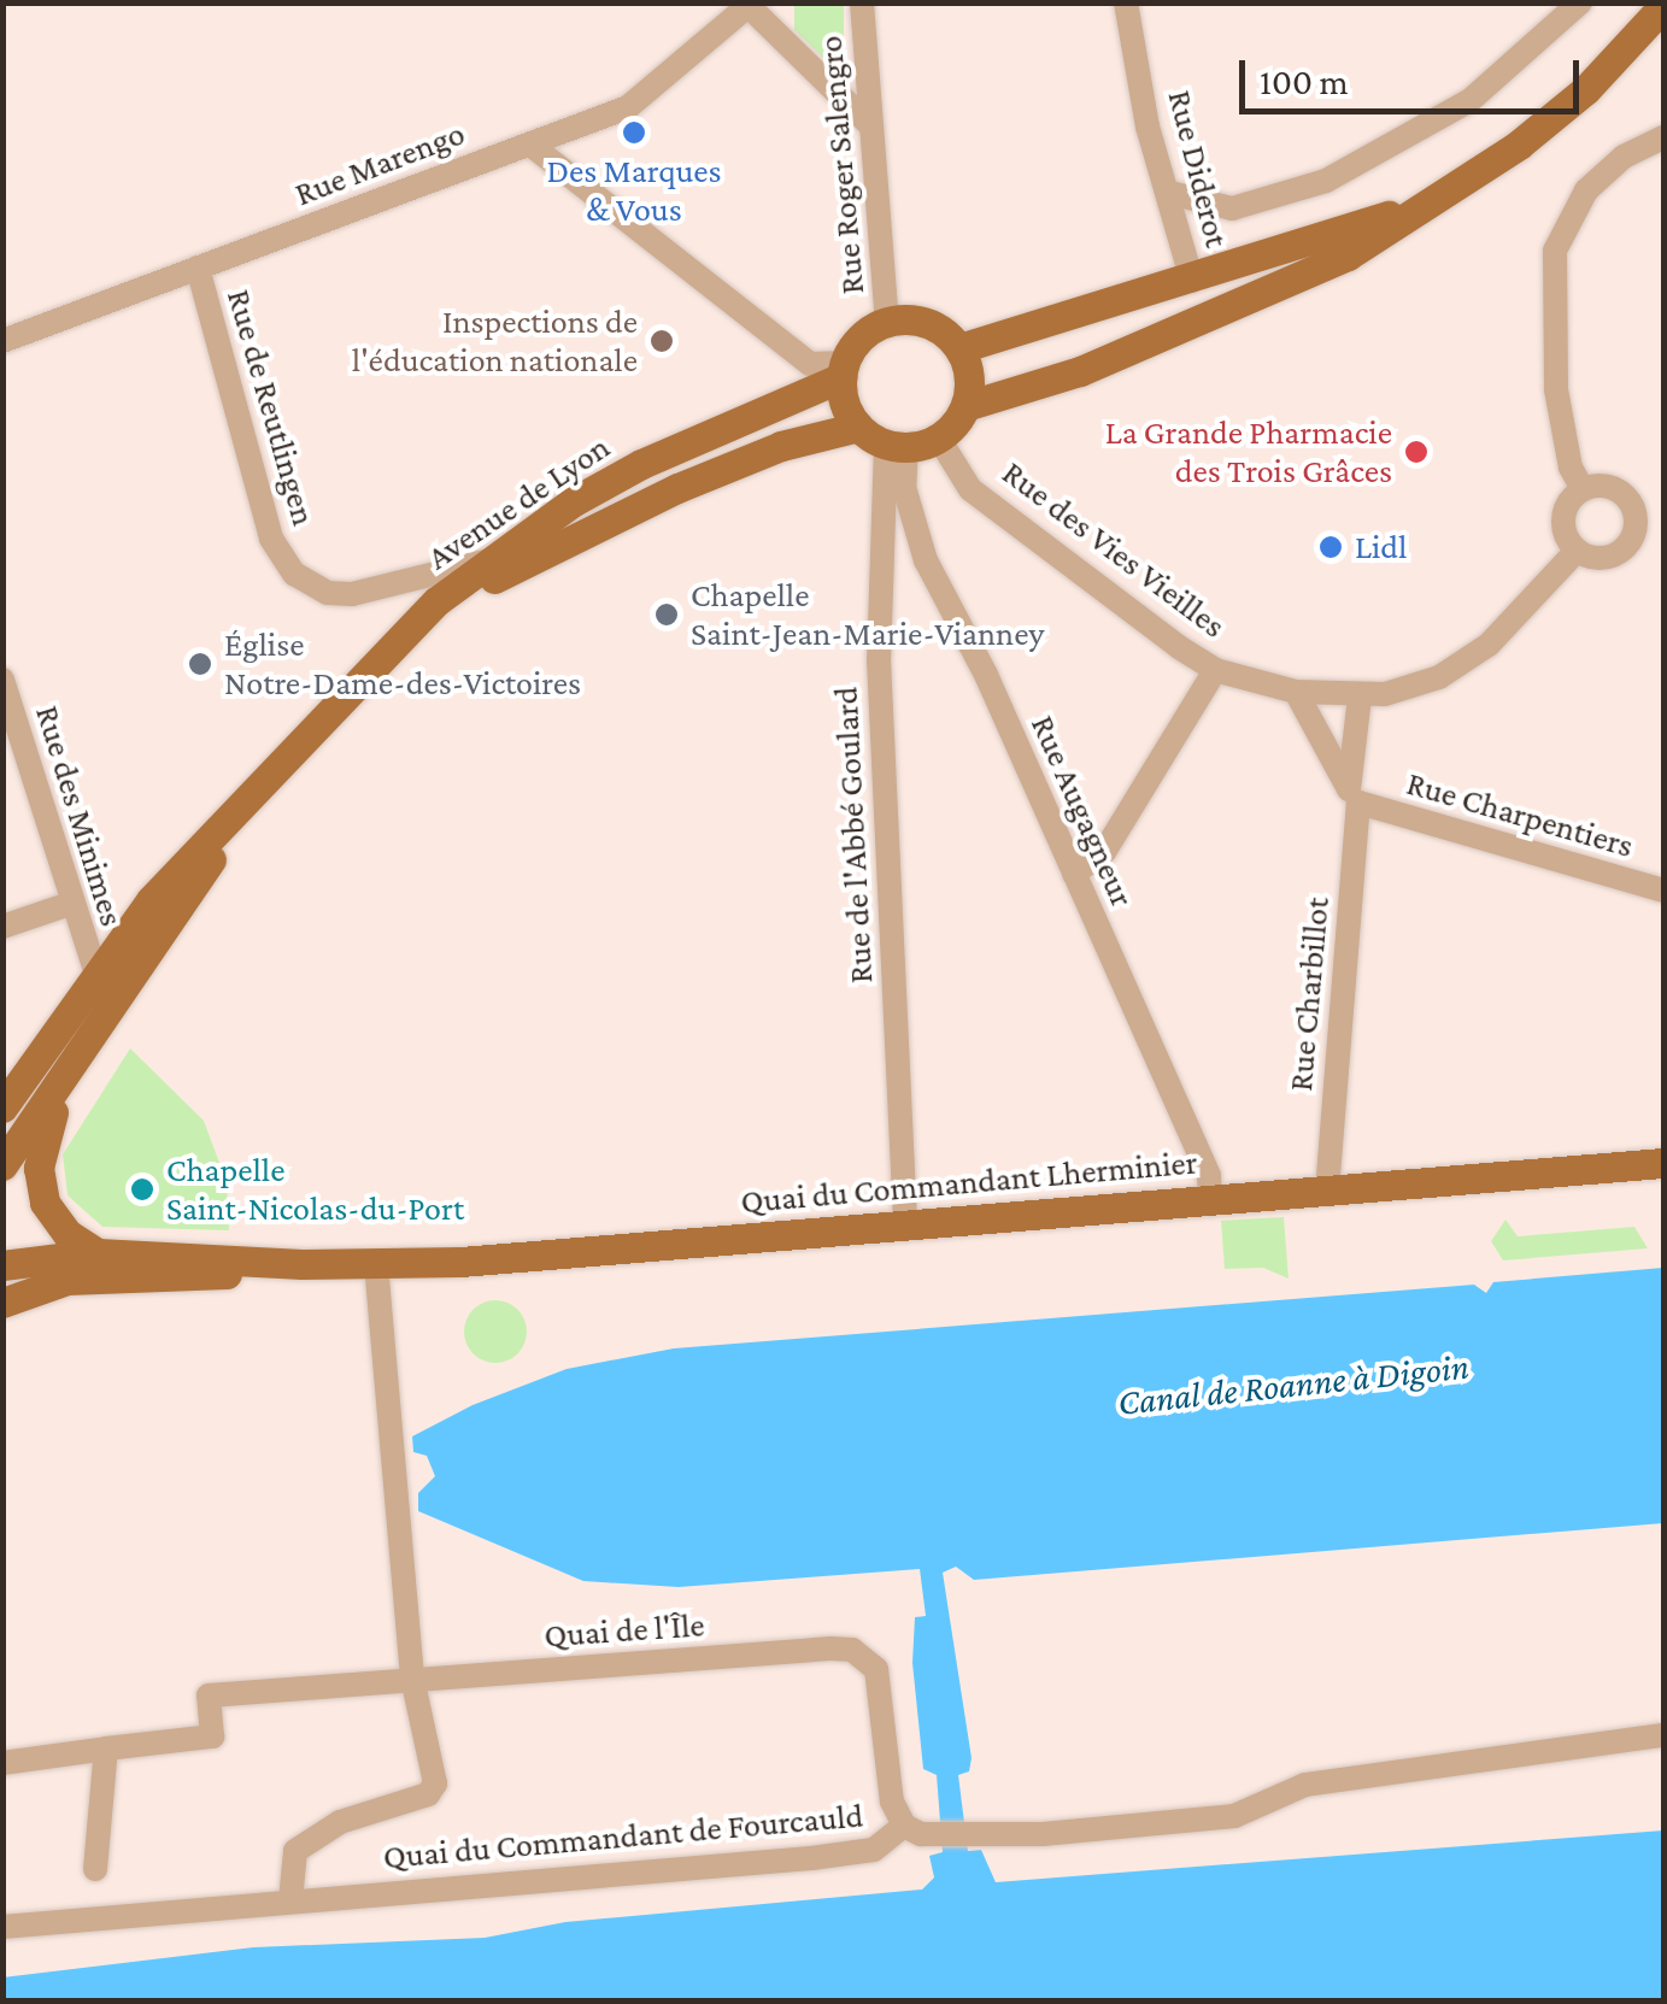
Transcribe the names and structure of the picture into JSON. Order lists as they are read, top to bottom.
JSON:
{
  "streets": {
    "main road": ["Avenue de Lyon", "Quai du Commandant Lherminier"],
    "street": [
      "Rue Marengo",
      "Rue Roger Salengro",
      "Rue Diderot",
      "Rue de Reutlingen",
      "Rue des Vies Vieilles",
      "Rue Augagneur",
      "Rue Charpentiers",
      "Rue des Minimes",
      "Rue de l'Abbé Goulard",
      "Rue Charbillot",
      "Quai de l'Île",
      "Quai du Commandant de Fourcauld"
    ]
  },
  "crossings": [
    ["Rue Marengo", "Rue de Reutlingen"],
    ["Rue Roger Salengro", "Avenue de Lyon"],
    ["Rue Roger Salengro", "Rue des Vies Vieilles"],
    ["Rue Roger Salengro", "Rue Augagneur"],
    ["Rue Roger Salengro", "Rue de l'Abbé Goulard"],
    ["Rue de Reutlingen", "Avenue de Lyon"],
    ["Avenue de Lyon", "Rue des Vies Vieilles"],
    ["Avenue de Lyon", "Rue Augagneur"],
    ["Avenue de Lyon", "Rue des Minimes"],
    ["Avenue de Lyon", "Rue de l'Abbé Goulard"],
    ["Rue des Vies Vieilles", "Rue Augagneur"],
    ["Rue des Vies Vieilles", "Rue de l'Abbé Goulard"],
    ["Rue des Vies Vieilles", "Rue Charbillot"],
    ["Rue Augagneur", "Rue de l'Abbé Goulard"],
    ["Rue Augagneur", "Quai du Commandant Lherminier"],
    ["Rue Charpentiers", "Rue Charbillot"],
    ["Rue de l'Abbé Goulard", "Quai du Commandant Lherminier"],
    ["Rue Charbillot", "Quai du Commandant Lherminier"],
    ["Quai de l'Île", "Quai du Commandant de Fourcauld"]
  ],
  "water": ["Canal de Roanne à Digoin"],
  "places": [
    "Des Marques & Vous",
    "Inspections de l'éducation nationale",
    "La Grande Pharmacie des Trois Grâces",
    "Lidl",
    "Chapelle Saint-Jean-Marie-Vianney",
    "Église Notre-Dame-des-Victoires",
    "Chapelle Saint-Nicolas-du-Port"
  ],
  "scale_bar": "100 m"
}
